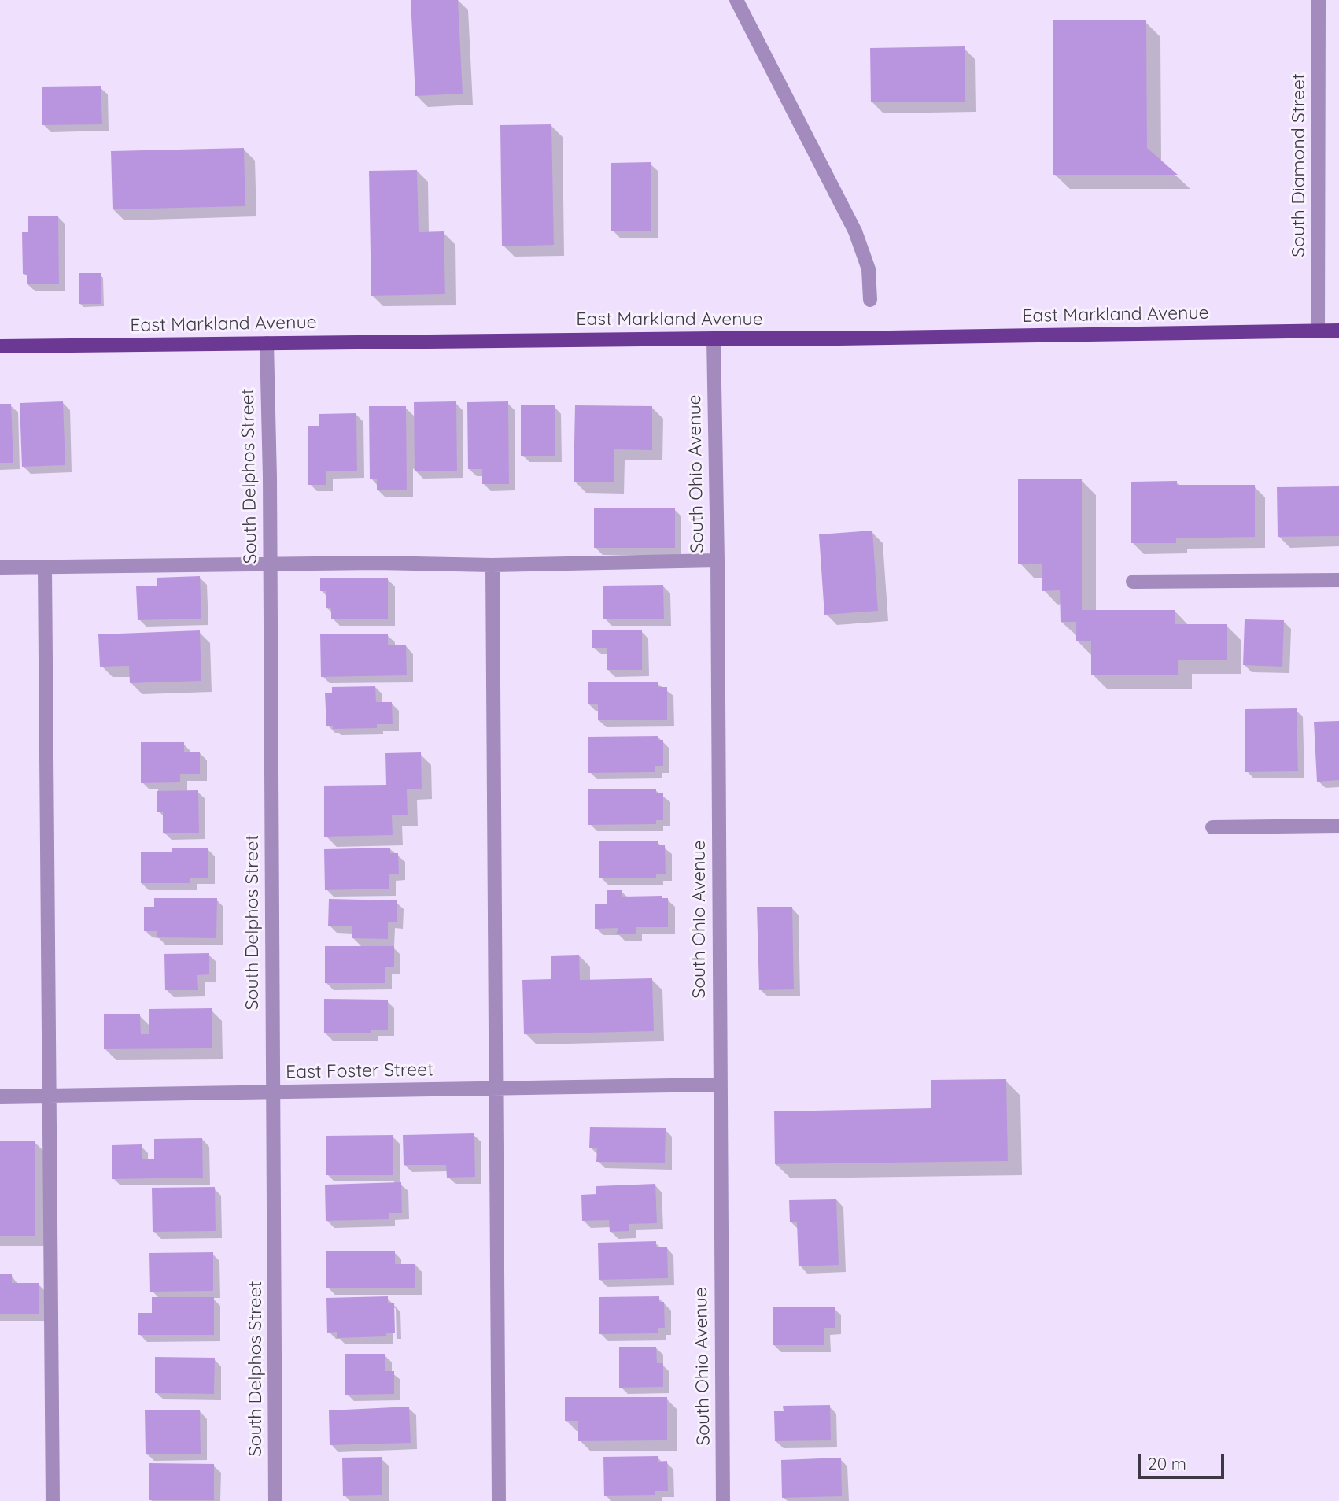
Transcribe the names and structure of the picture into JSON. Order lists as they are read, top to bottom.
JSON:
{
  "streets": {
    "main road": ["East Markland Avenue"],
    "street": [
      "South Diamond Street",
      "South Ohio Avenue",
      "South Delphos Street",
      "East Foster Street"
    ]
  },
  "crossings": [
    ["South Diamond Street", "East Markland Avenue"],
    ["East Markland Avenue", "South Ohio Avenue"],
    ["East Markland Avenue", "South Delphos Street"],
    ["South Ohio Avenue", "East Foster Street"],
    ["South Delphos Street", "East Foster Street"]
  ],
  "scale_bar": "20 m"
}
